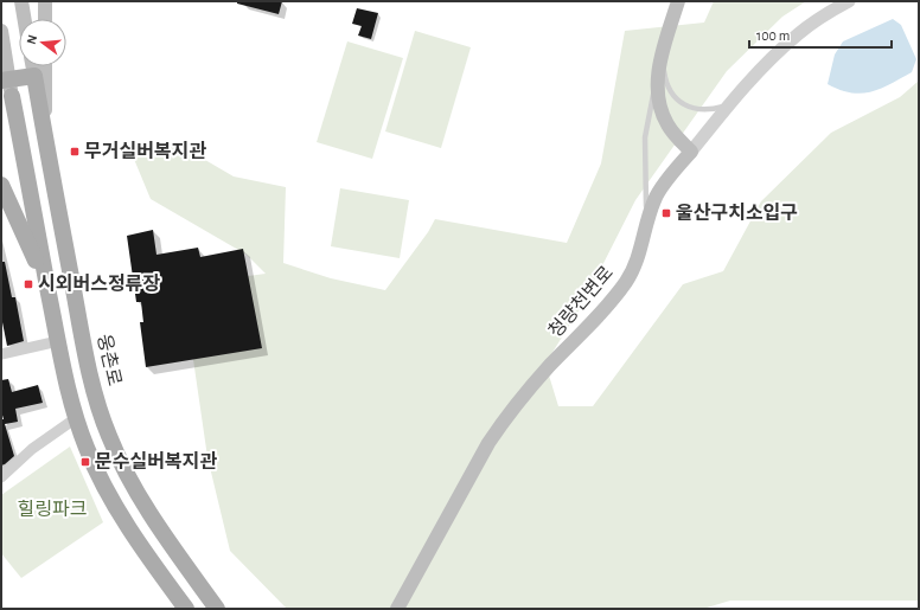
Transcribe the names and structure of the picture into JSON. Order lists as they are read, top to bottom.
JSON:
{
  "streets": {
    "main road": ["청량천변로", "웅촌로"]
  },
  "parks": ["힐링파크"],
  "places": {
    "transit": [
      "무거실버복지관",
      "울산구치소입구",
      "시외버스정류장",
      "문수실버복지관"
    ]
  },
  "scale_bar": "100 m",
  "north": "left"
}
